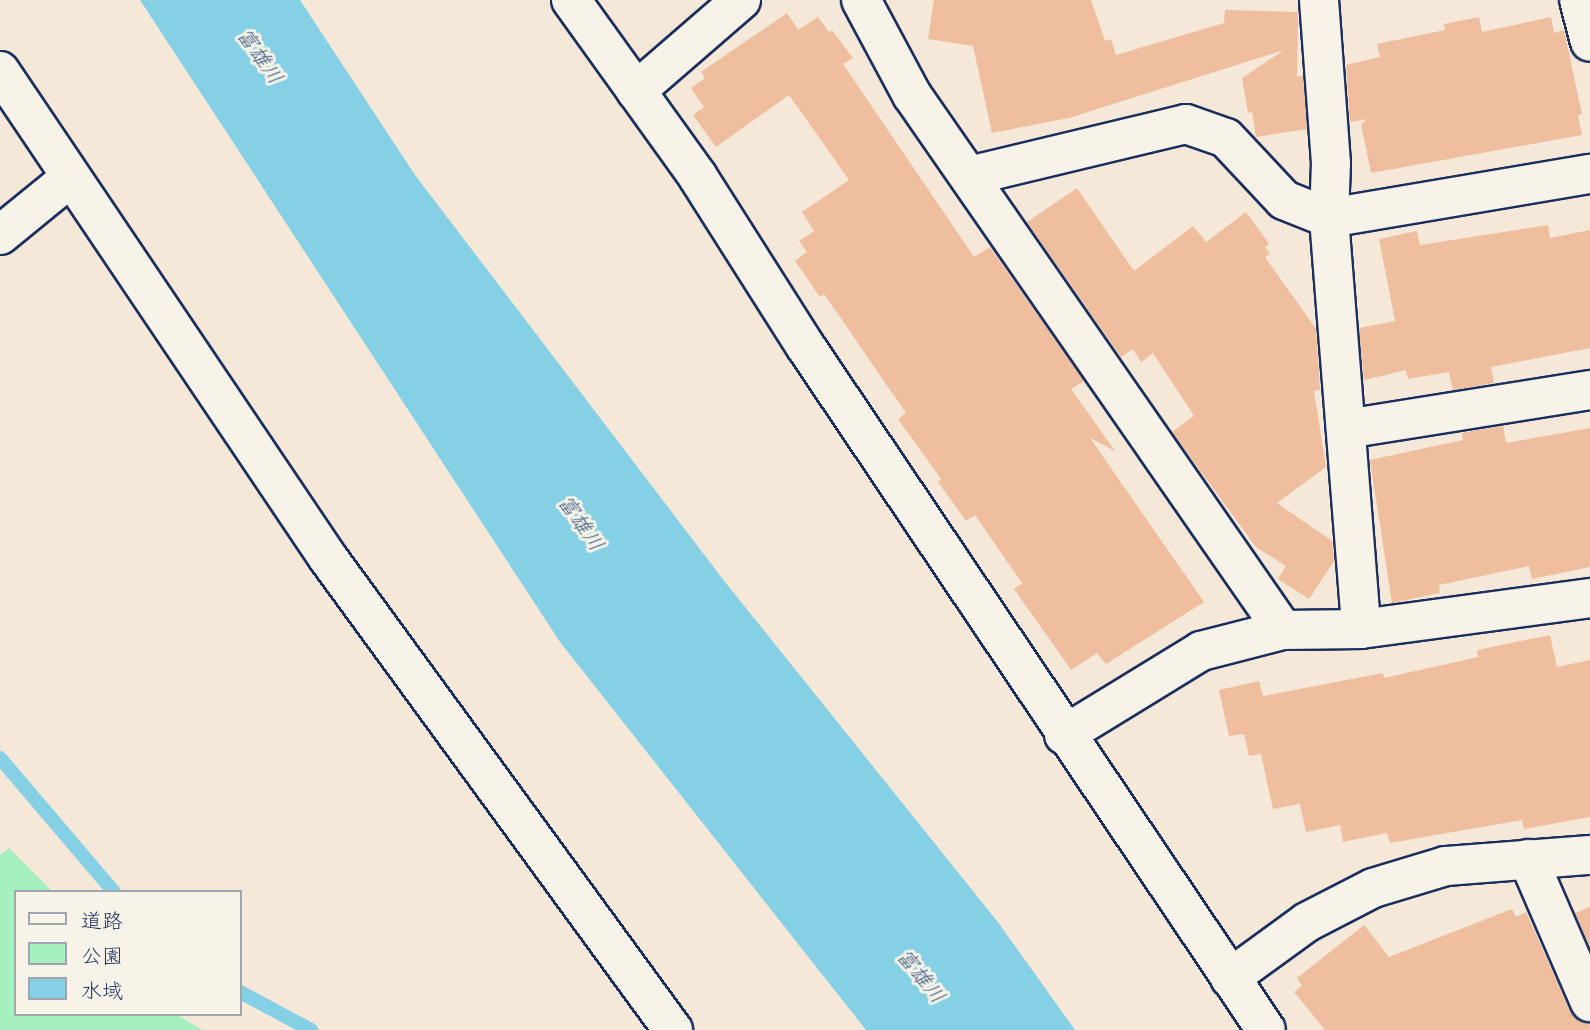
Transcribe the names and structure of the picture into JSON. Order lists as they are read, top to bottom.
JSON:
{
  "water": ["富雄川"],
  "legend": ["道路", "公園", "水域"]
}
